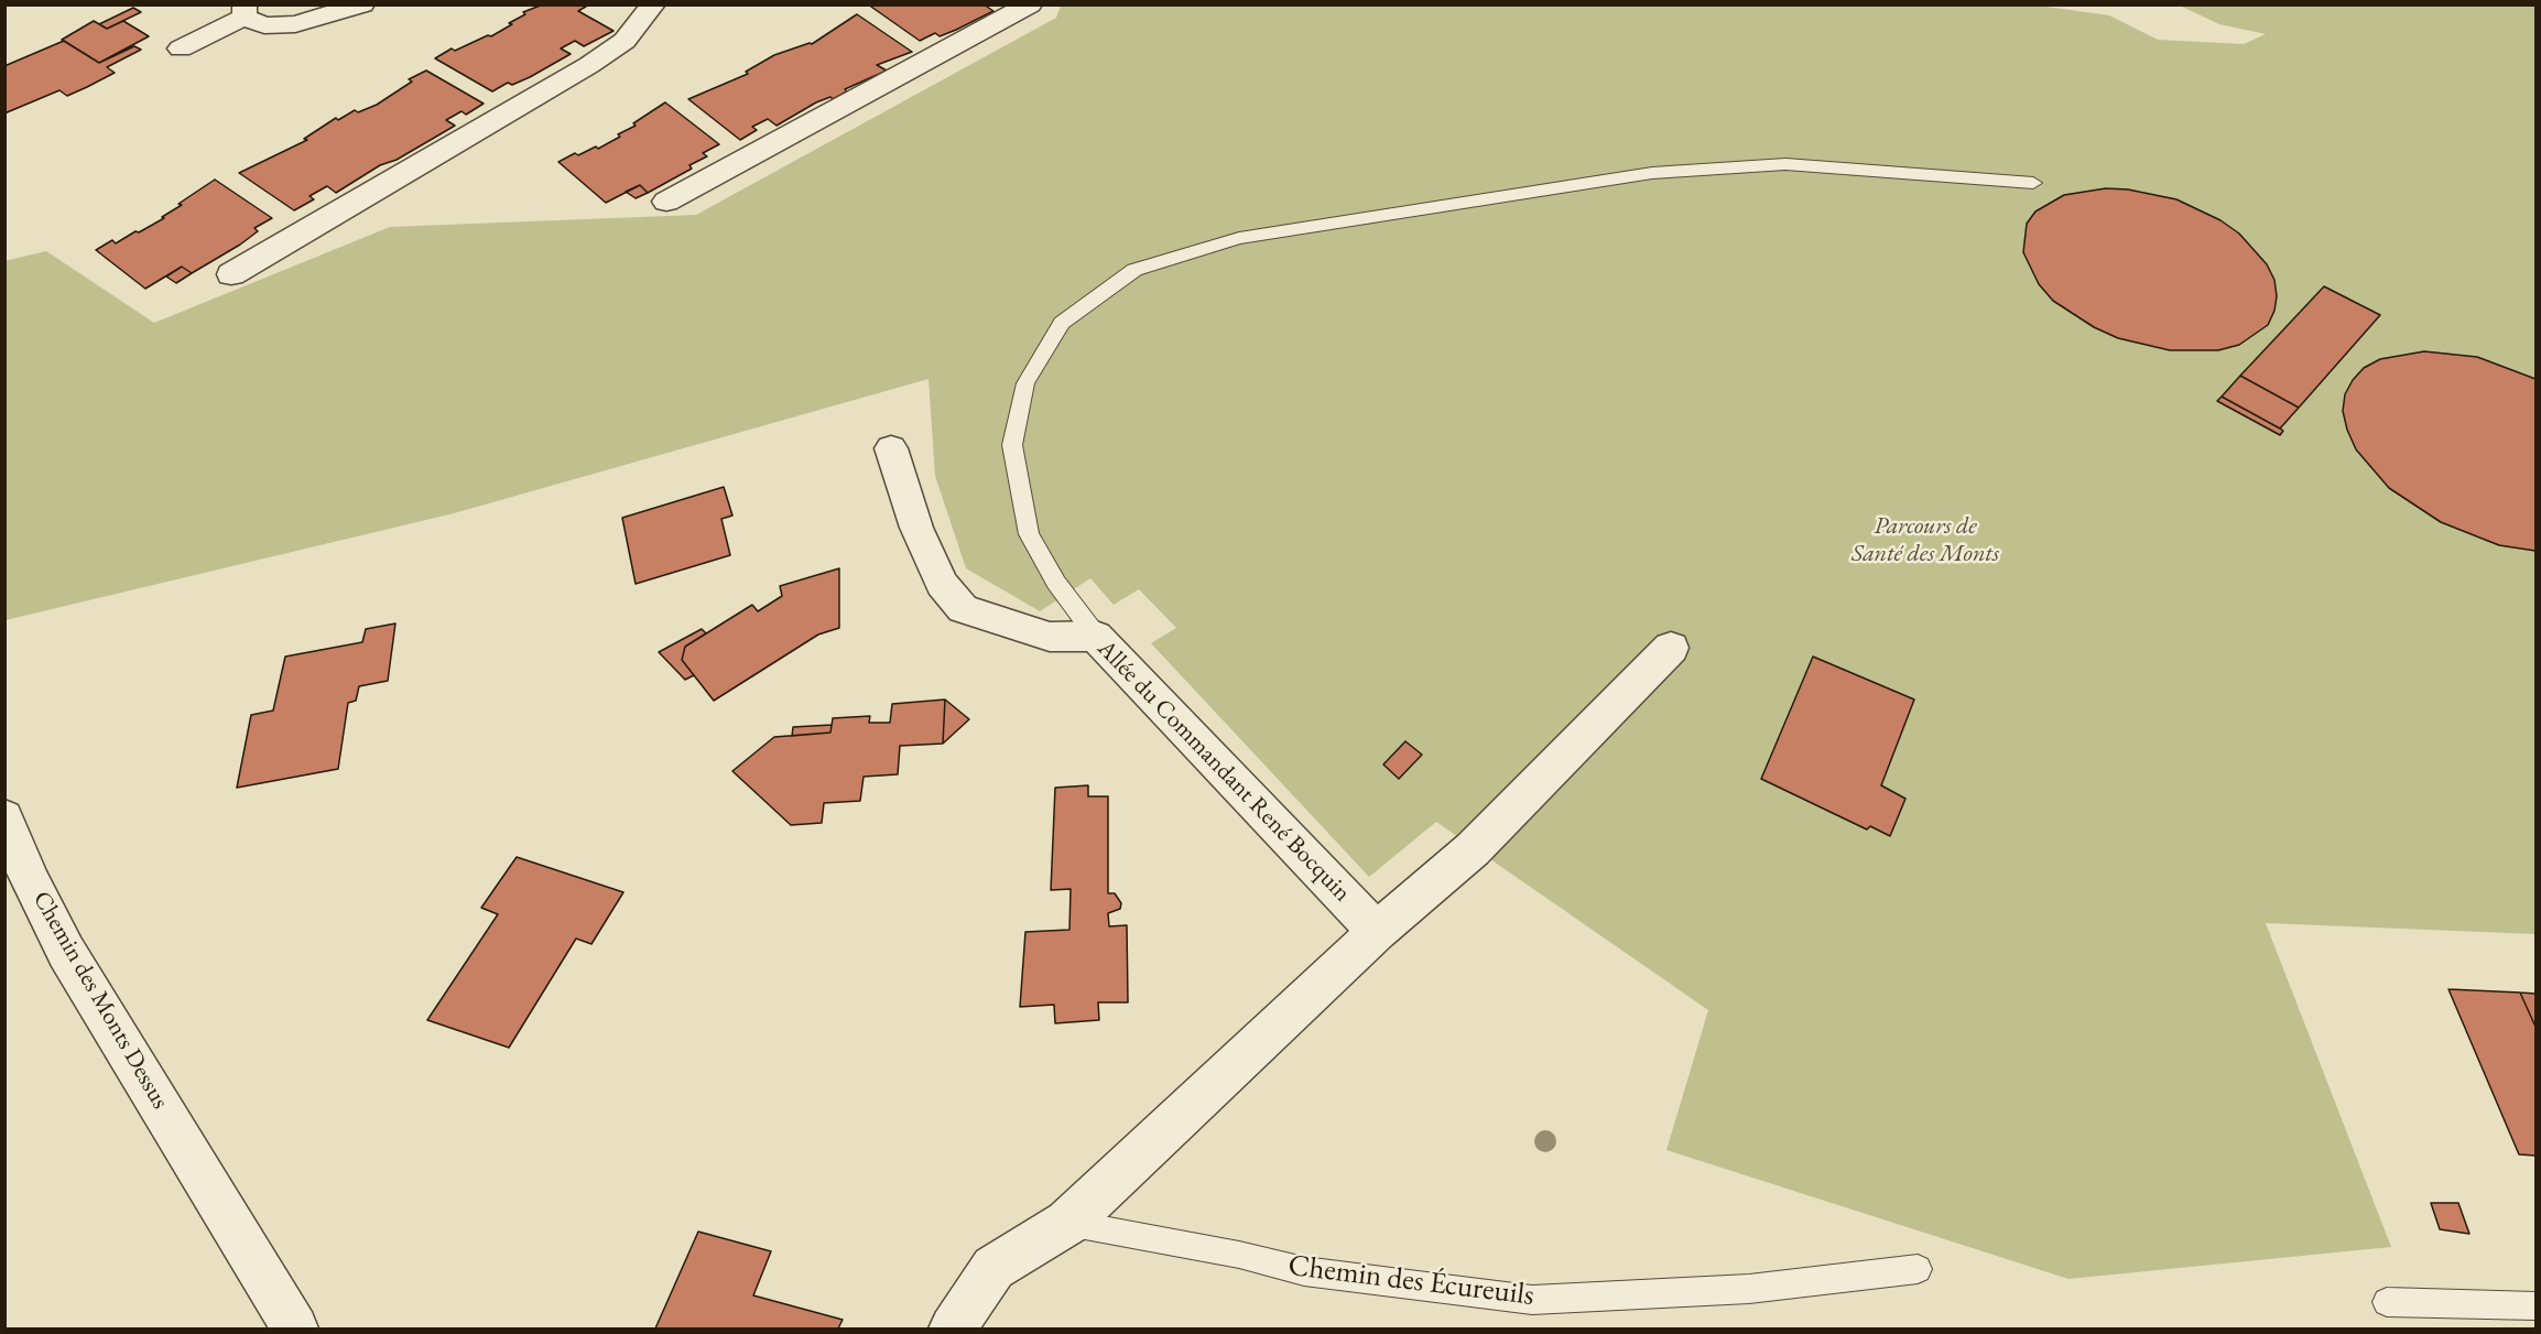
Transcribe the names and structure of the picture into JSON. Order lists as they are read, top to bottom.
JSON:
{
  "streets": {
    "street": ["Allée du Commandant René Bocquin", "Chemin des Monts Dessus"],
    "lane": ["Chemin des Écureuils"]
  },
  "parks": ["Parcours de Santé des Monts"]
}
